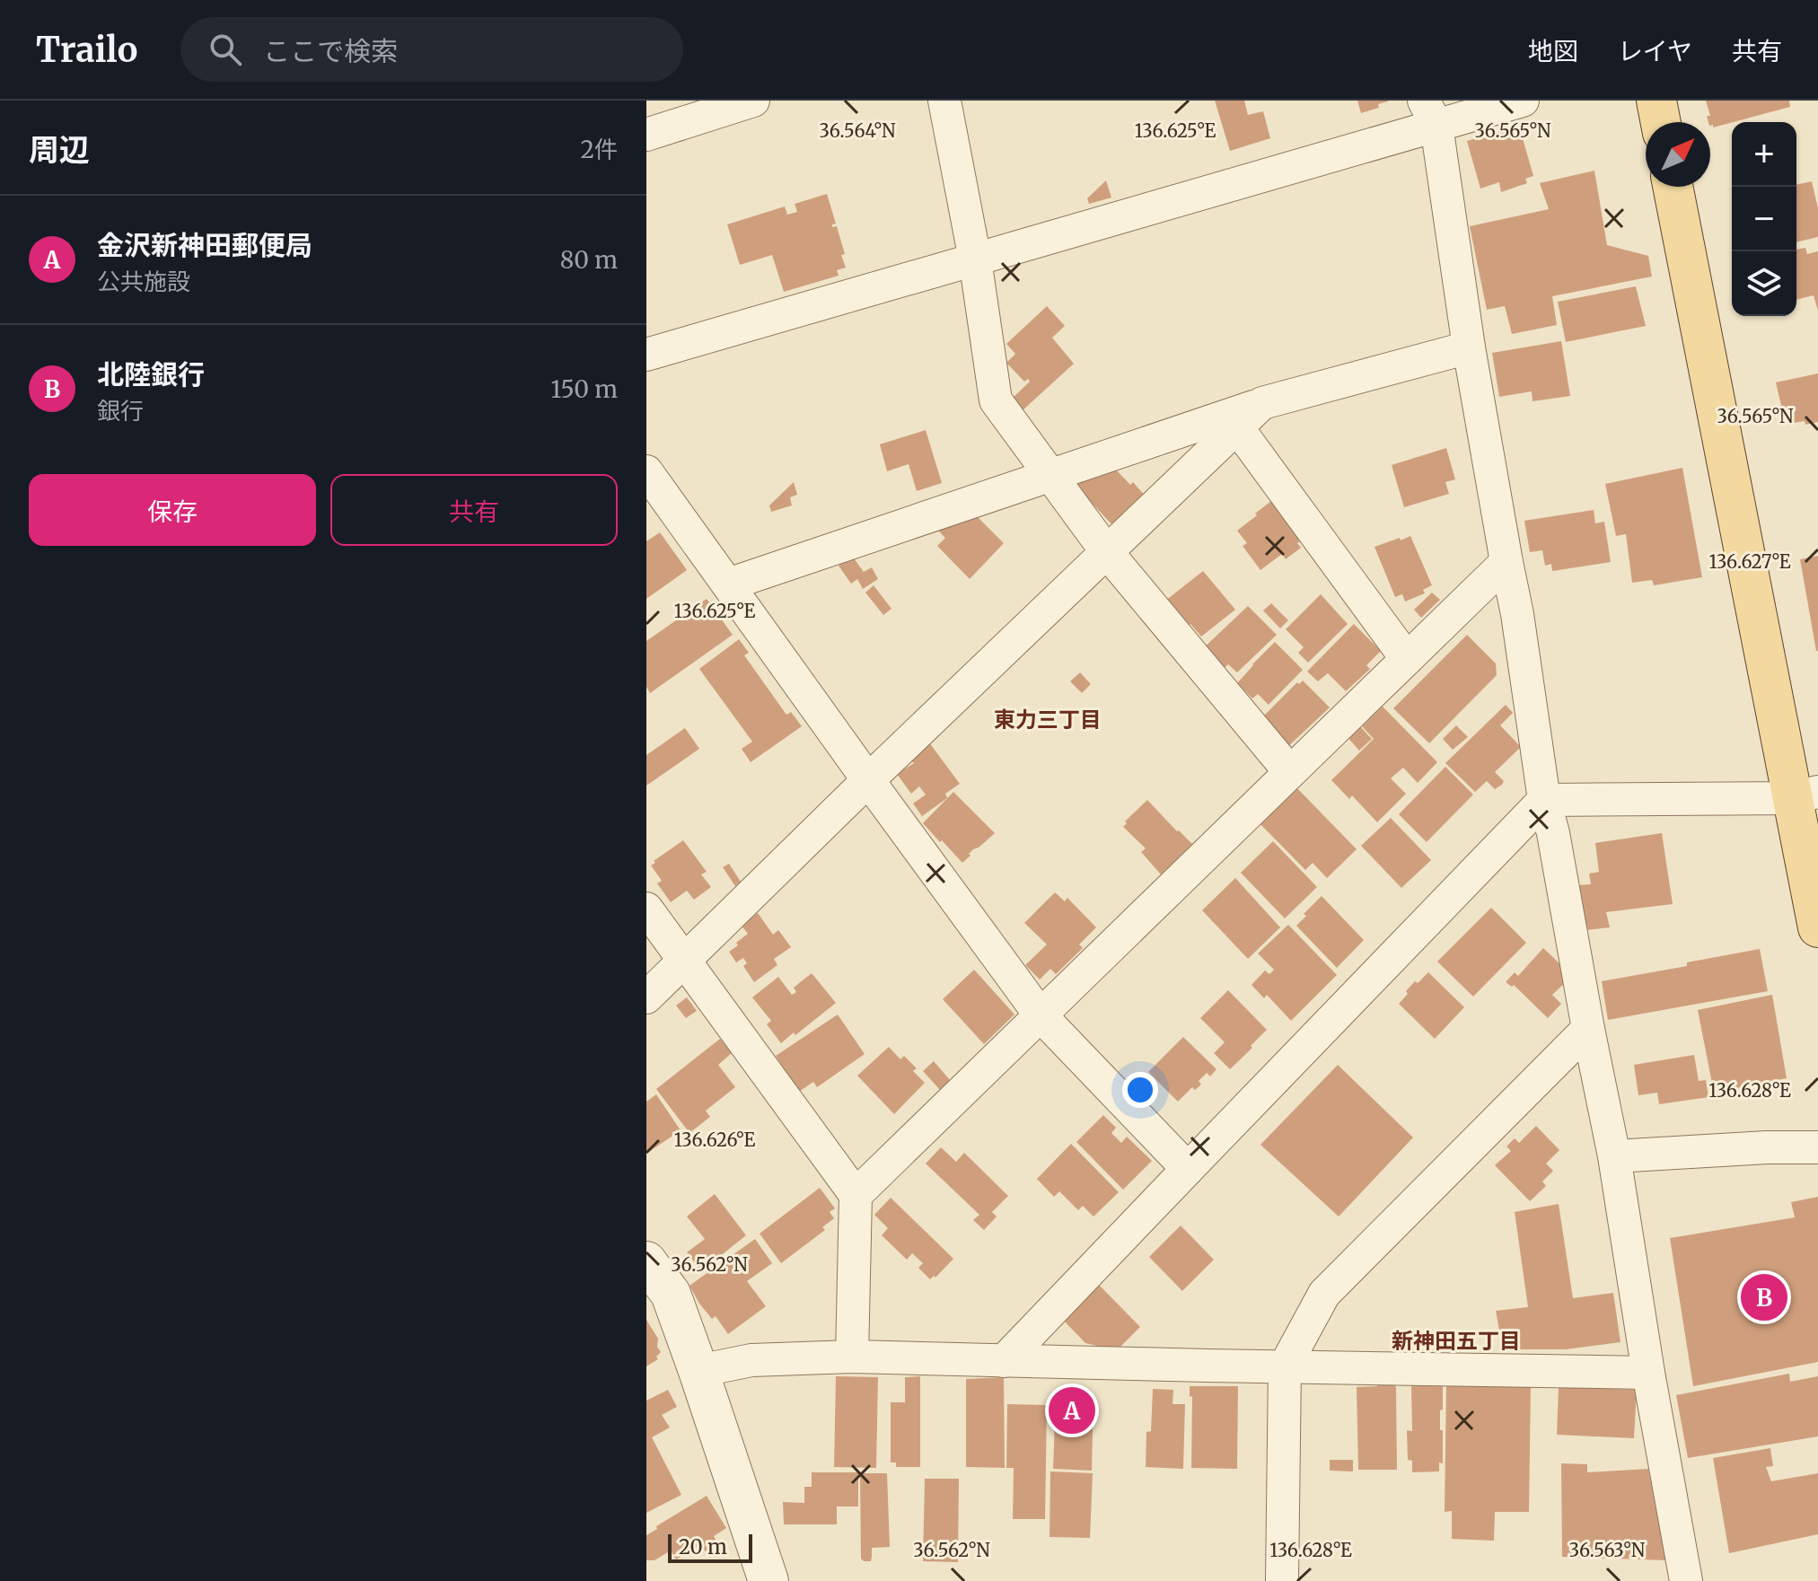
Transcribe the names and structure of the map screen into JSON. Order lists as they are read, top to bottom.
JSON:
{
  "districts": ["東力三丁目", "新神田五丁目"],
  "scale_bar": "20 m",
  "north": "top right",
  "page": {
    "header": "Trailo",
    "search": "ここで検索",
    "nav": ["地図", "レイヤ", "共有"],
    "heading": ["周辺", "2件"],
    "map_buttons": ["+", "−"],
    "list": [
      {
        "mark": "A",
        "name": "金沢新神田郵便局",
        "note": "公共施設",
        "value": "80 m"
      },
      {
        "mark": "B",
        "name": "北陸銀行",
        "note": "銀行",
        "value": "150 m"
      }
    ],
    "buttons": ["保存", "共有"],
    "pins": ["B", "A"],
    "scale": "20 m"
  },
  "coordinates": [
    "136.625°E",
    "36.564°N",
    "36.565°N",
    "136.627°E",
    "136.628°E",
    "136.626°E",
    "36.562°N",
    "36.563°N"
  ]
}
